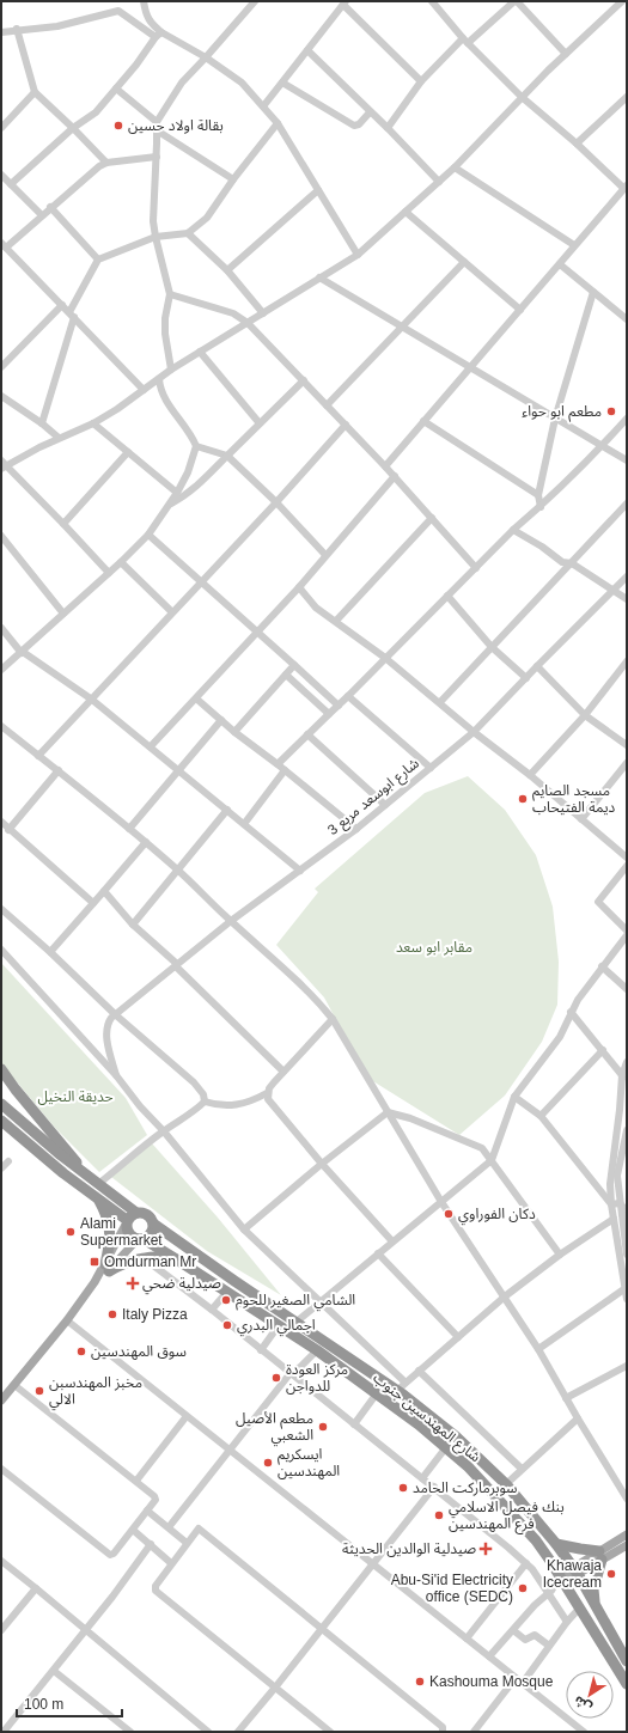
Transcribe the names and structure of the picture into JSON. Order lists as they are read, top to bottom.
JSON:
{
  "streets": {
    "highway": ["شارع المهندسين جنوب"],
    "street": ["شارع ابوسعد مربع 3"]
  },
  "parks": ["مقابر ابو سعد", "حديقة النخيل"],
  "places": {
    "other": [
      "بقالة اولاد حسين",
      "مطعم ابو حواء",
      "مسجد الصايم ديمة الفتيحاب",
      "دكان الفوراوي",
      "Alami Supermarket",
      "الشامي الصغير للحوم",
      "Italy Pizza",
      "اجمالي البدري",
      "سوق المهندسين",
      "مركز العودة للدواجن",
      "مخبز المهندسبن الالي",
      "مطعم الأصيل الشعبي",
      "ايسكريم المهندسين",
      "سوبرماركت الحامد",
      "بنك فيصل الاسلامي فرع المهندسين",
      "Khawaja Icecream",
      "Abu-Si'id Electricity office (SEDC)",
      "Kashouma Mosque"
    ],
    "transit": ["Omdurman Mr"],
    "health": ["صيدلية ضحي", "صيدلية الوالدين الحديثة"]
  },
  "scale_bar": "100 m",
  "north": "bottom left"
}
